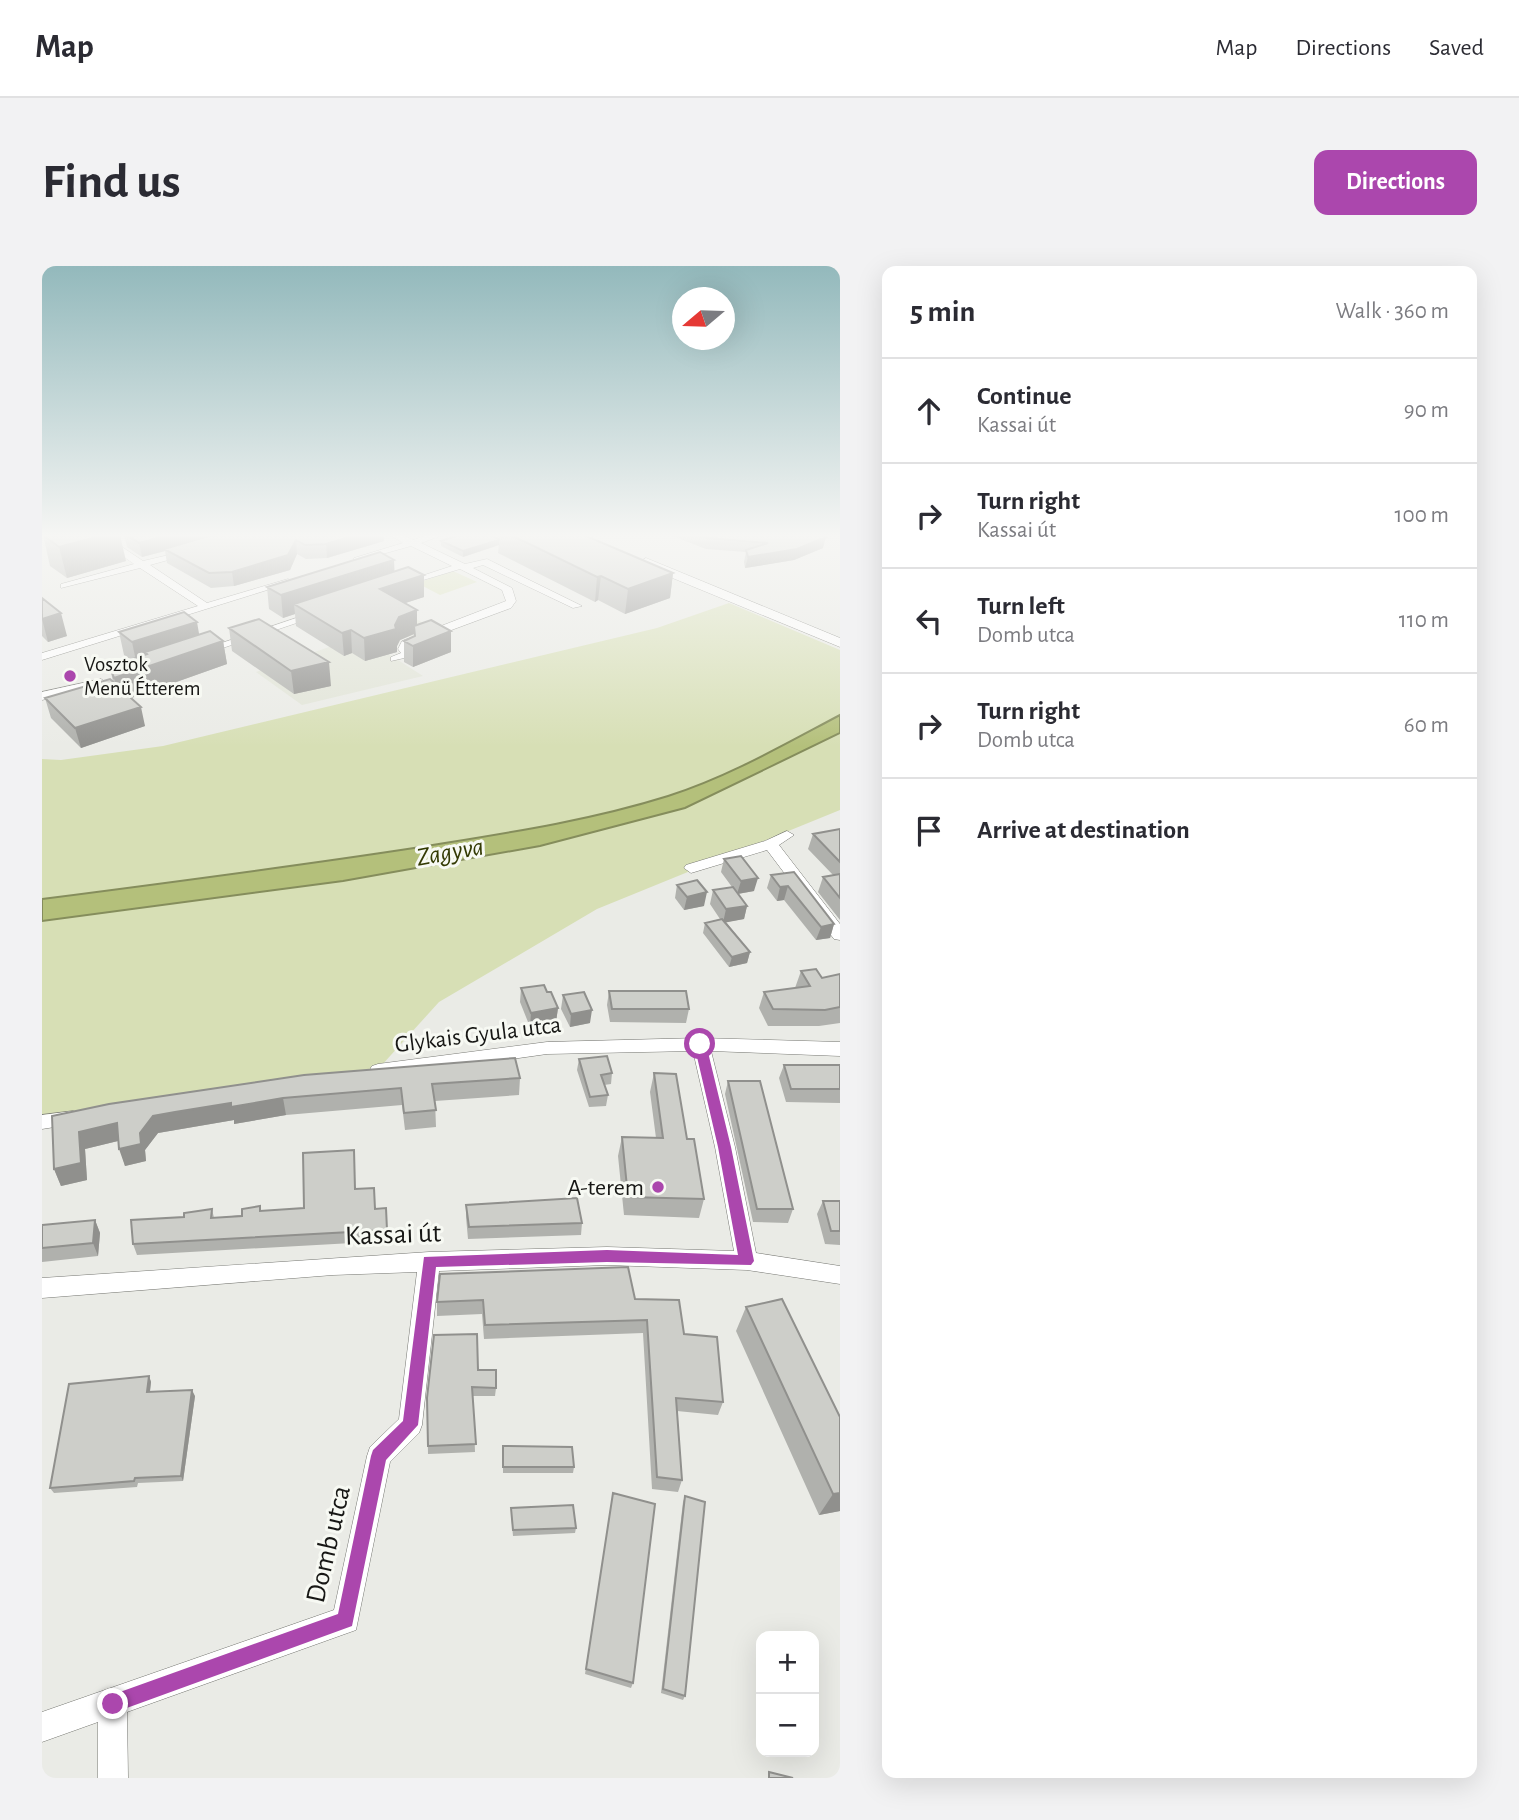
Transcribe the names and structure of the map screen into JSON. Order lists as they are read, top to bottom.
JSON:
{
  "streets": {
    "street": ["Glykais Gyula utca", "Kassai út", "Domb utca"]
  },
  "crossings": [
    ["Kassai út", "Domb utca"]
  ],
  "water": ["Zagyva"],
  "places": ["Vosztok Menü Étterem", "A-terem"],
  "north": "left",
  "page": {
    "header": "Map",
    "nav": ["Map", "Directions", "Saved"],
    "buttons": "Directions",
    "title": "Find us",
    "heading": ["5 min", "Walk · 360 m"],
    "list": [
      ["Continue", "Kassai út", "90 m"],
      ["Turn right", "Kassai út", "100 m"],
      ["Turn left", "Domb utca", "110 m"],
      ["Turn right", "Domb utca", "60 m"],
      "Arrive at destination"
    ],
    "map_buttons": ["+", "−"]
  }
}
